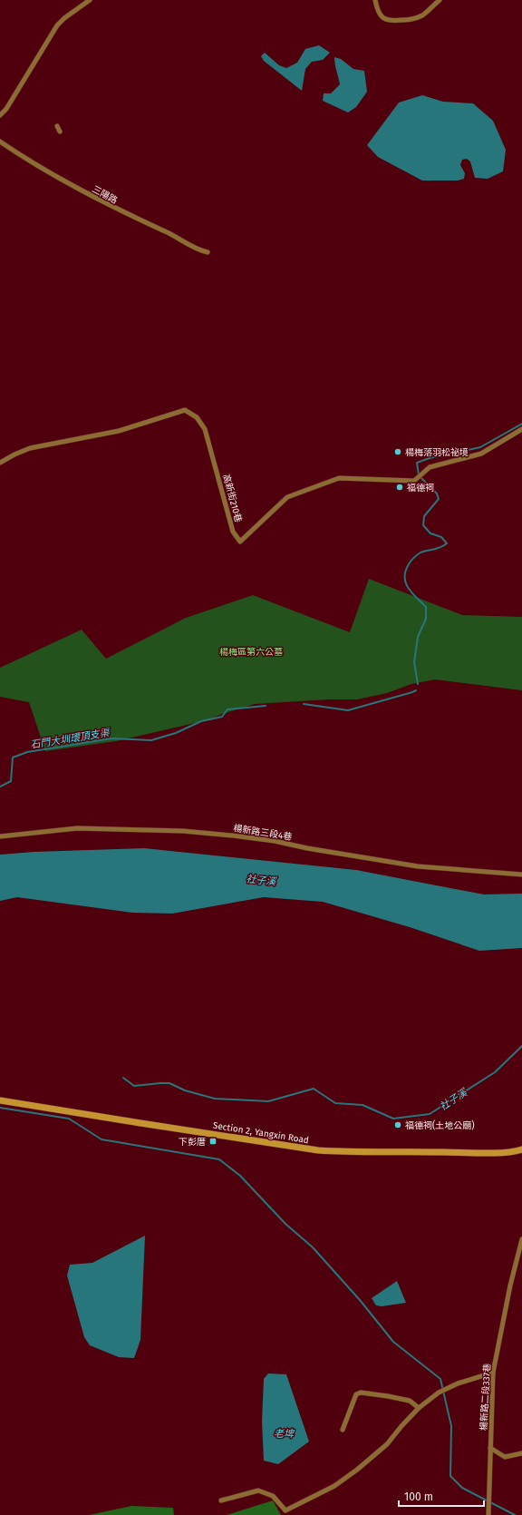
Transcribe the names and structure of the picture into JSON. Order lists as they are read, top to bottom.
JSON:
{
  "streets": {
    "main road": ["Section 2, Yangxin Road"],
    "street": [
      "三陽路",
      "高新街210巷",
      "楊新路三段4巷",
      "楊新路二段337巷"
    ]
  },
  "water": ["石門大圳環頂支渠", "社子溪", "老埤"],
  "parks": ["楊梅區第六公墓"],
  "places": {
    "other": ["楊梅落羽松祕境", "福德祠", "福德祠(土地公廟)"],
    "transit": ["下彭厝"]
  },
  "scale_bar": "100 m"
}
